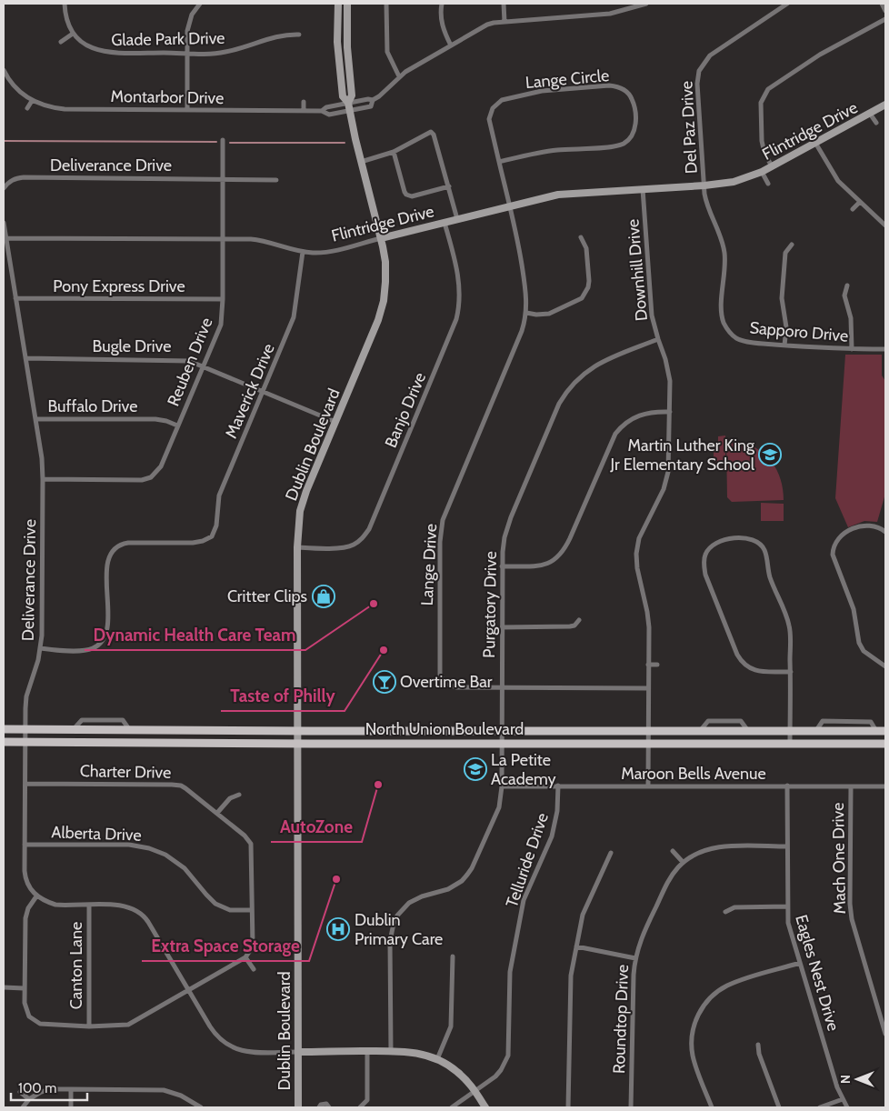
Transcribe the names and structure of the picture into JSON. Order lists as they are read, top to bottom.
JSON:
{
  "streets": {
    "main road": ["Flintridge Drive", "Dublin Boulevard", "North Union Boulevard"],
    "street": [
      "Glade Park Drive",
      "Lange Circle",
      "Montarbor Drive",
      "Del Paz Drive",
      "Deliverance Drive",
      "Downhill Drive",
      "Pony Express Drive",
      "Sapporo Drive",
      "Bugle Drive",
      "Reuben Drive",
      "Maverick Drive",
      "Buffalo Drive",
      "Banjo Drive",
      "Lange Drive",
      "Purgatory Drive",
      "Charter Drive",
      "Maroon Bells Avenue",
      "Alberta Drive",
      "Mach One Drive",
      "Telluride Drive",
      "Canton Lane",
      "Eagles Nest Drive",
      "Roundtop Drive"
    ]
  },
  "crossings": [
    ["Lange Circle", "Flintridge Drive"],
    ["Lange Circle", "Lange Drive"],
    ["Montarbor Drive", "Dublin Boulevard"],
    ["Del Paz Drive", "Flintridge Drive"],
    ["Del Paz Drive", "Sapporo Drive"],
    ["Flintridge Drive", "Deliverance Drive"],
    ["Flintridge Drive", "Downhill Drive"],
    ["Flintridge Drive", "Sapporo Drive"],
    ["Flintridge Drive", "Reuben Drive"],
    ["Flintridge Drive", "Maverick Drive"],
    ["Flintridge Drive", "Banjo Drive"],
    ["Flintridge Drive", "Dublin Boulevard"],
    ["Flintridge Drive", "Lange Drive"],
    ["Deliverance Drive", "Pony Express Drive"],
    ["Deliverance Drive", "Bugle Drive"],
    ["Deliverance Drive", "Reuben Drive"],
    ["Deliverance Drive", "Buffalo Drive"],
    ["Deliverance Drive", "North Union Boulevard"],
    ["Deliverance Drive", "Charter Drive"],
    ["Deliverance Drive", "Alberta Drive"],
    ["Downhill Drive", "Lange Drive"],
    ["Downhill Drive", "Purgatory Drive"],
    ["Downhill Drive", "North Union Boulevard"],
    ["Downhill Drive", "Maroon Bells Avenue"],
    ["Pony Express Drive", "Reuben Drive"],
    ["Bugle Drive", "Reuben Drive"],
    ["Bugle Drive", "Maverick Drive"],
    ["Bugle Drive", "Dublin Boulevard"],
    ["Reuben Drive", "Buffalo Drive"],
    ["Banjo Drive", "Dublin Boulevard"],
    ["Dublin Boulevard", "North Union Boulevard"],
    ["Lange Drive", "Purgatory Drive"],
    ["Purgatory Drive", "North Union Boulevard"],
    ["Purgatory Drive", "Maroon Bells Avenue"],
    ["Charter Drive", "Alberta Drive"],
    ["Maroon Bells Avenue", "Mach One Drive"],
    ["Maroon Bells Avenue", "Telluride Drive"],
    ["Maroon Bells Avenue", "Eagles Nest Drive"],
    ["Eagles Nest Drive", "Roundtop Drive"]
  ],
  "places": {
    "school or university": ["Martin Luther King Jr Elementary School", "La Petite Academy"],
    "shop": ["Critter Clips"],
    "other": [
      "Dynamic Health Care Team",
      "Taste of Philly",
      "AutoZone",
      "Extra Space Storage"
    ],
    "bar": ["Overtime Bar"],
    "hospital": ["Dublin Primary Care"]
  },
  "scale_bar": "100 m",
  "north": "left"
}
